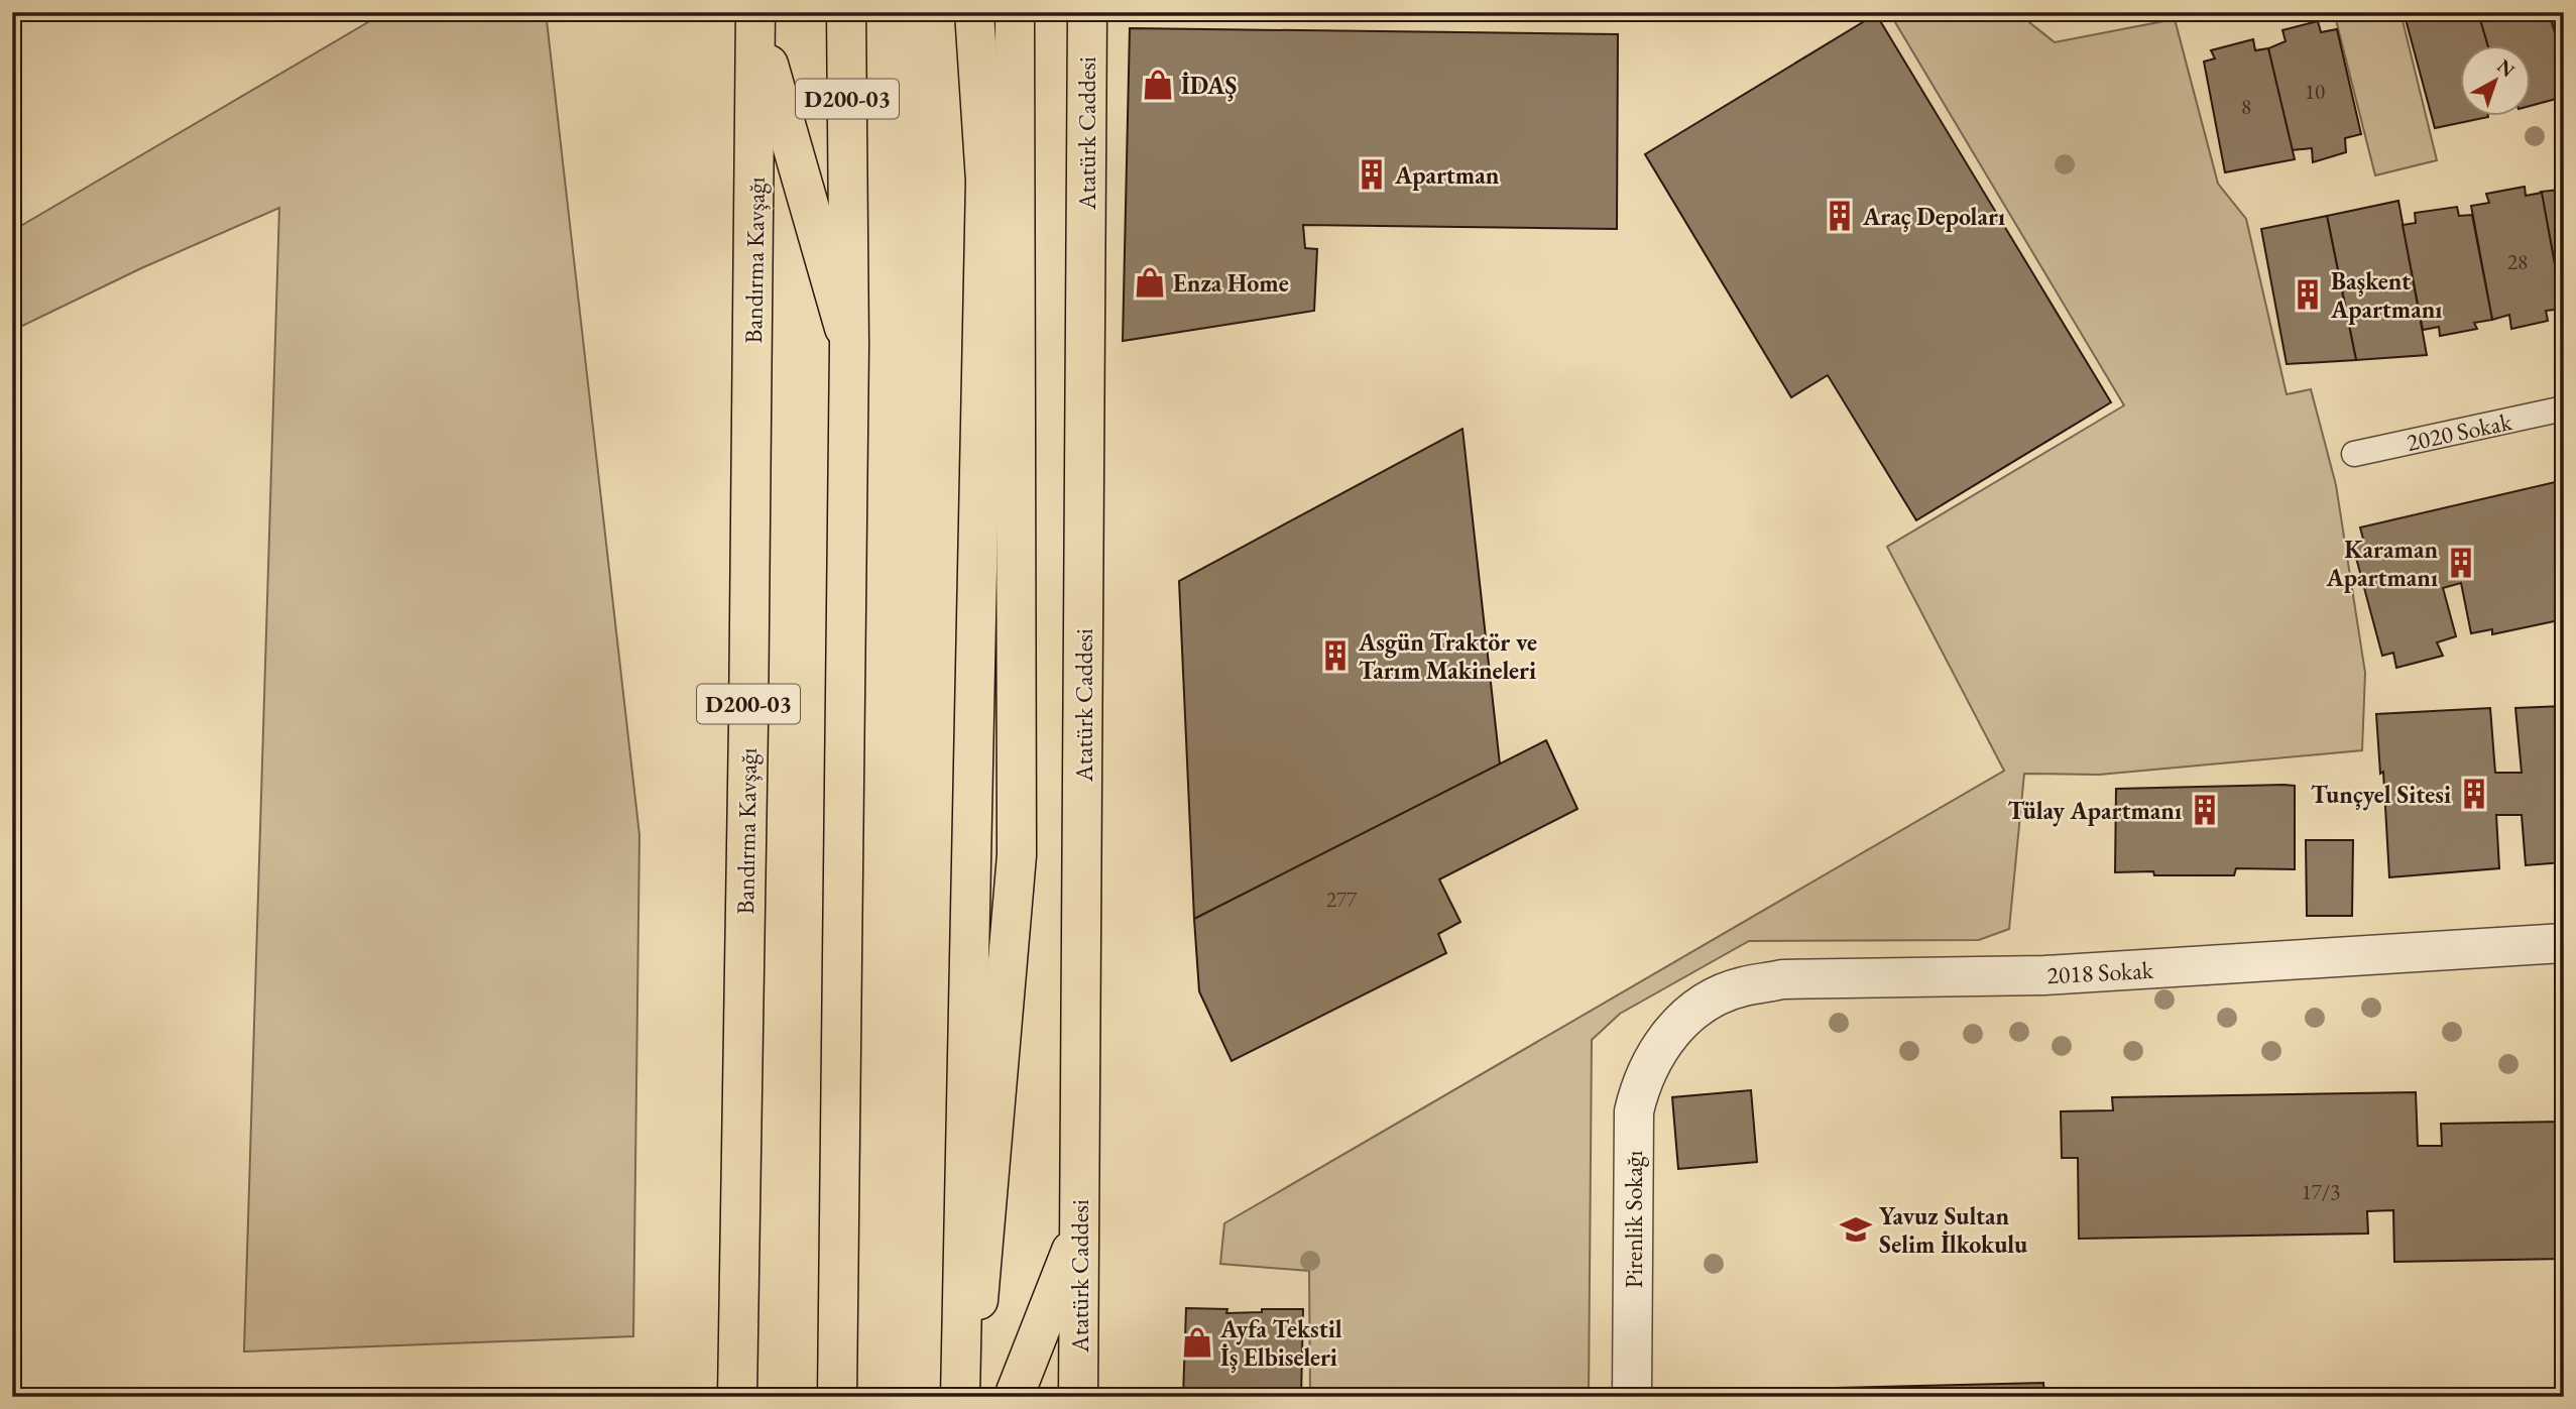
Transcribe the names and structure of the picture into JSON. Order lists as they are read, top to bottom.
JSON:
{
  "streets": {
    "main road": ["D200-03", "Atatürk Caddesi", "Bandırma Kavşağı"],
    "street": ["2018 Sokak", "Pirenlik Sokağı"],
    "lane": ["2020 Sokak"]
  },
  "crossings": [
    ["D200-03", "Bandırma Kavşağı"],
    ["2018 Sokak", "Pirenlik Sokağı"]
  ],
  "places": {
    "shop": ["İDAŞ", "Enza Home", "Ayfa Tekstil İş Elbiseleri"],
    "building": [
      "Apartman",
      "Araç Depoları",
      "Başkent Apartmanı",
      "Karaman Apartmanı",
      "Asgün Traktör ve Tarım Makineleri",
      "Tunçyel Sitesi",
      "Tülay Apartmanı"
    ],
    "school or university": ["Yavuz Sultan Selim İlkokulu"]
  },
  "house_numbers": [
    "10",
    "8",
    "28",
    "277",
    "17/3"
  ],
  "north": "top right"
}
